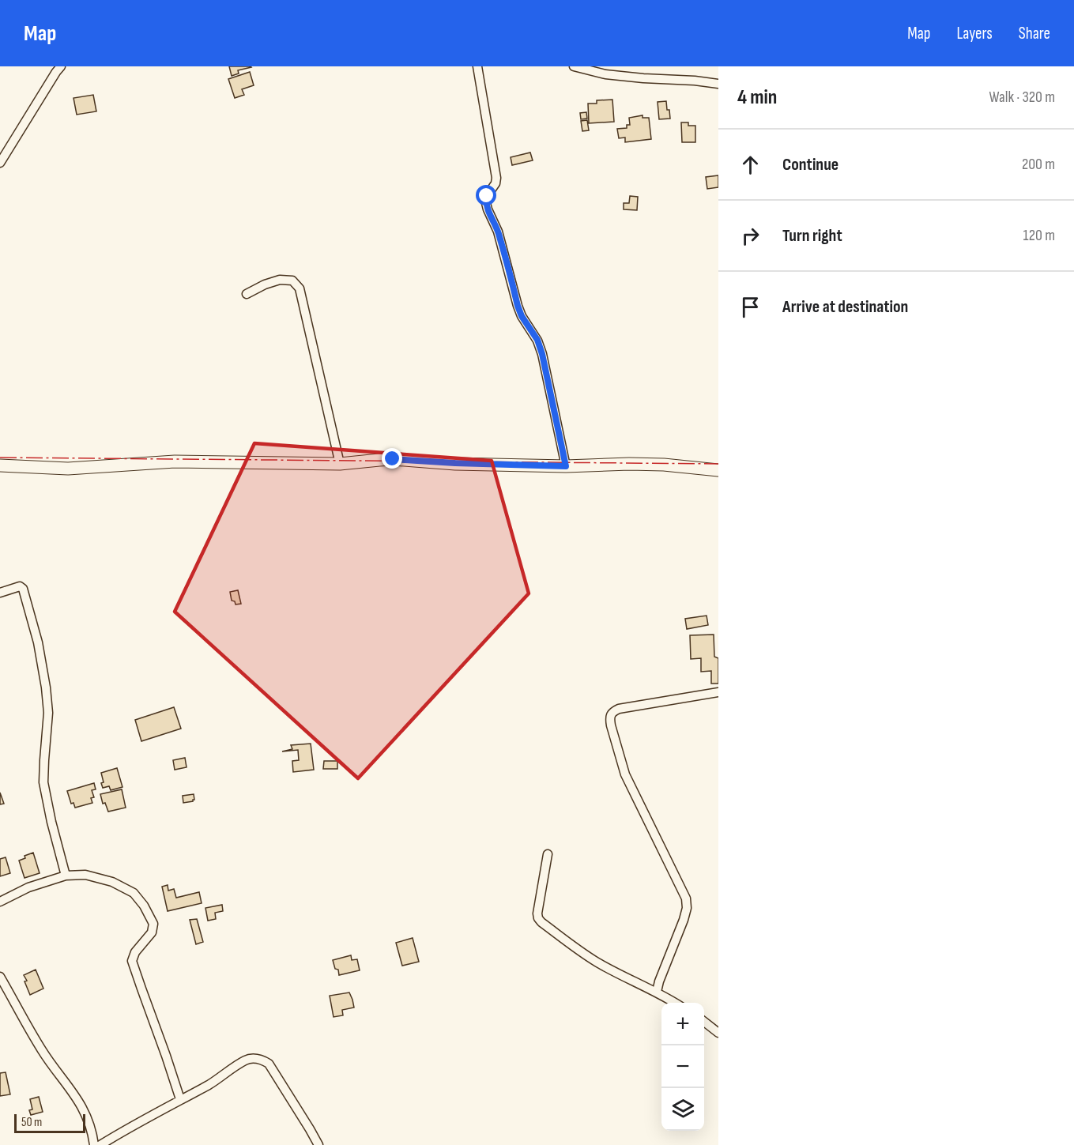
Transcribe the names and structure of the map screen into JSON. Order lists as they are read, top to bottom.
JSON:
{
  "scale_bar": "50 m",
  "page": {
    "header": "Map",
    "nav": ["Map", "Layers", "Share"],
    "heading": ["4 min", "Walk · 320 m"],
    "list": [
      ["Continue", "200 m"],
      ["Turn right", "120 m"],
      "Arrive at destination"
    ],
    "map_buttons": ["+", "−"],
    "scale": "50 m"
  }
}
